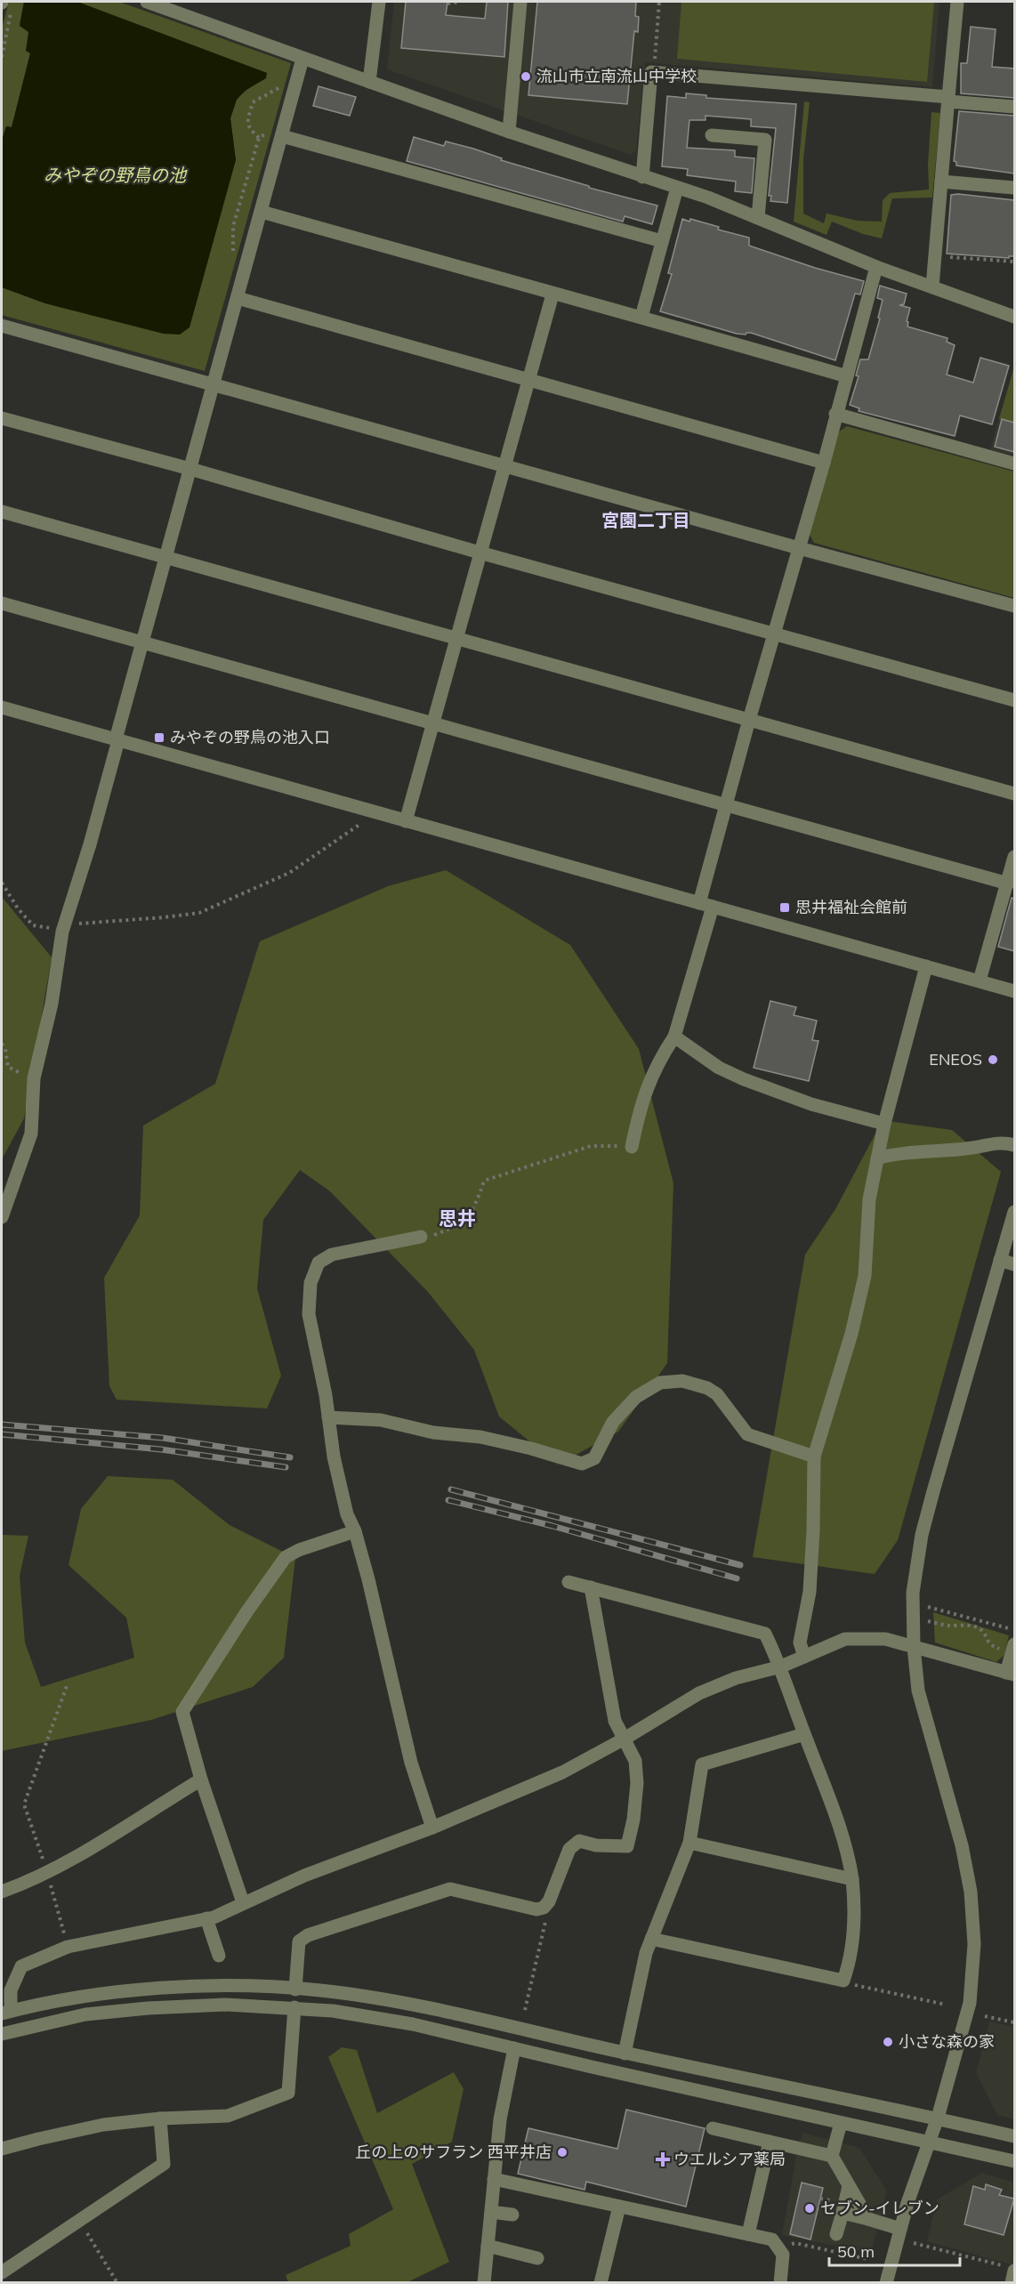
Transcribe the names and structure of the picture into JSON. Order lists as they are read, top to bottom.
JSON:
{
  "districts": ["宮園二丁目", "思井"],
  "water": ["みやぞの野鳥の池"],
  "places": {
    "other": [
      "流山市立南流山中学校",
      "ENEOS",
      "小さな森の家",
      "丘の上のサフラン 西平井店",
      "セブン-イレブン"
    ],
    "transit": ["みやぞの野鳥の池入口", "思井福祉会館前"],
    "health": ["ウエルシア薬局"]
  },
  "scale_bar": "50 m"
}
